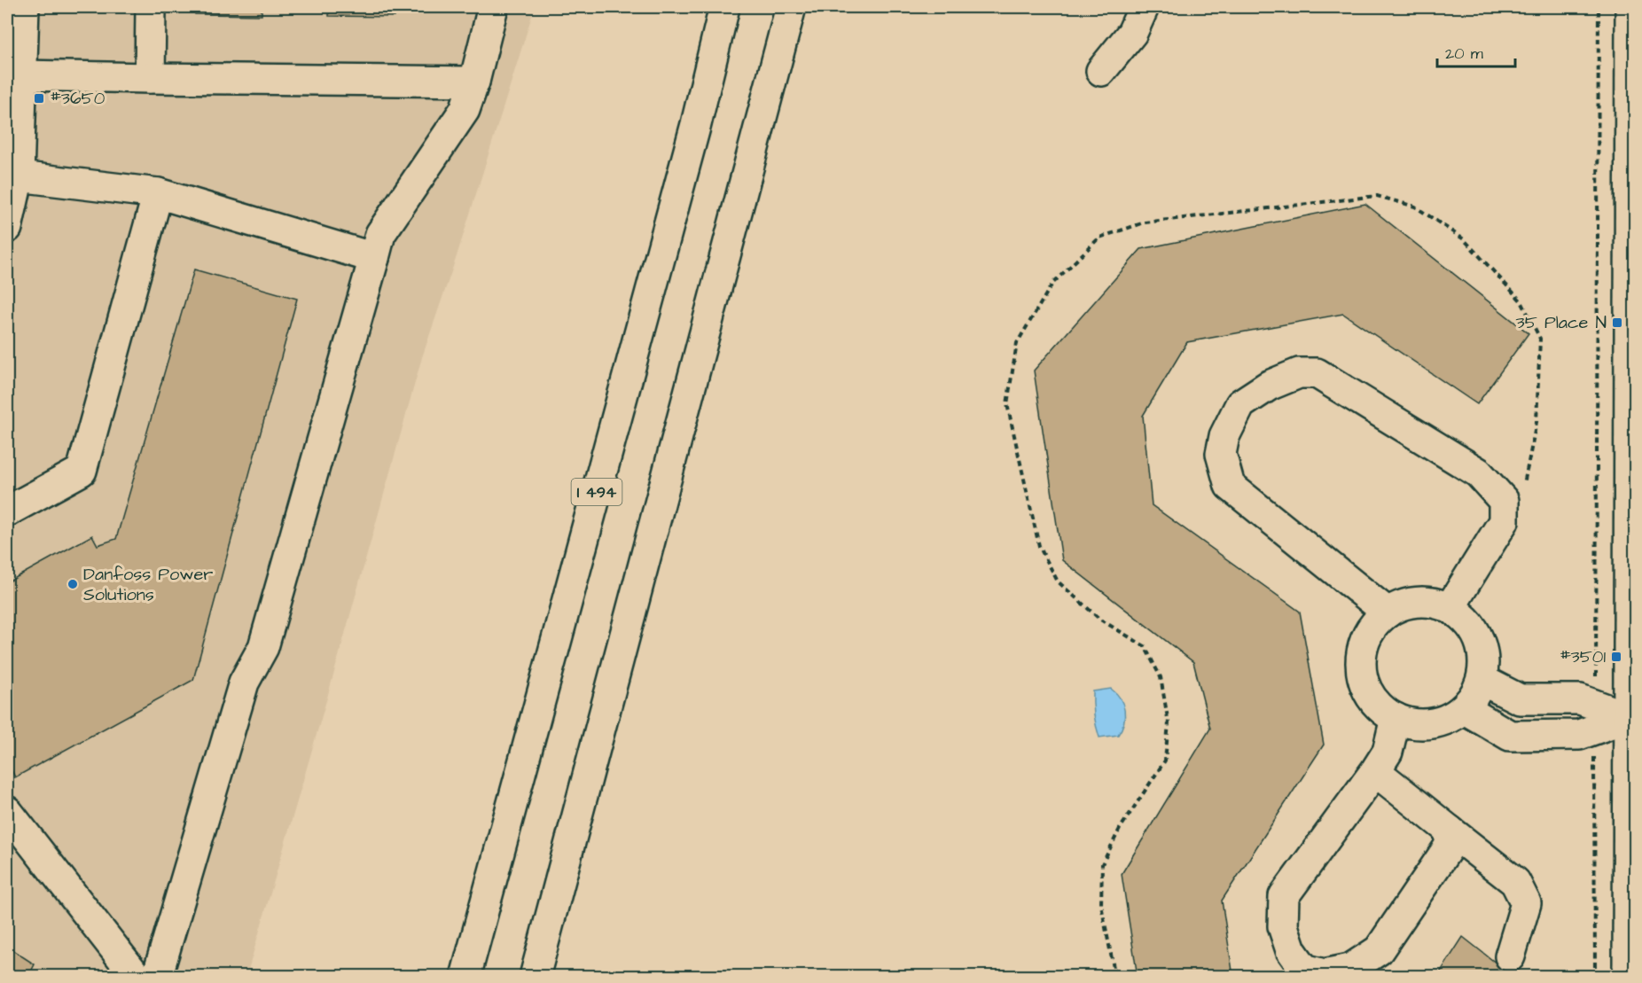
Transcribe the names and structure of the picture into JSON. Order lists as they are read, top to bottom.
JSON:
{
  "streets": {
    "main road": ["I 494"]
  },
  "places": {
    "transit": ["#3650", "35 Place N", "#3501"],
    "other": ["Danfoss Power Solutions"]
  },
  "scale_bar": "20 m"
}
